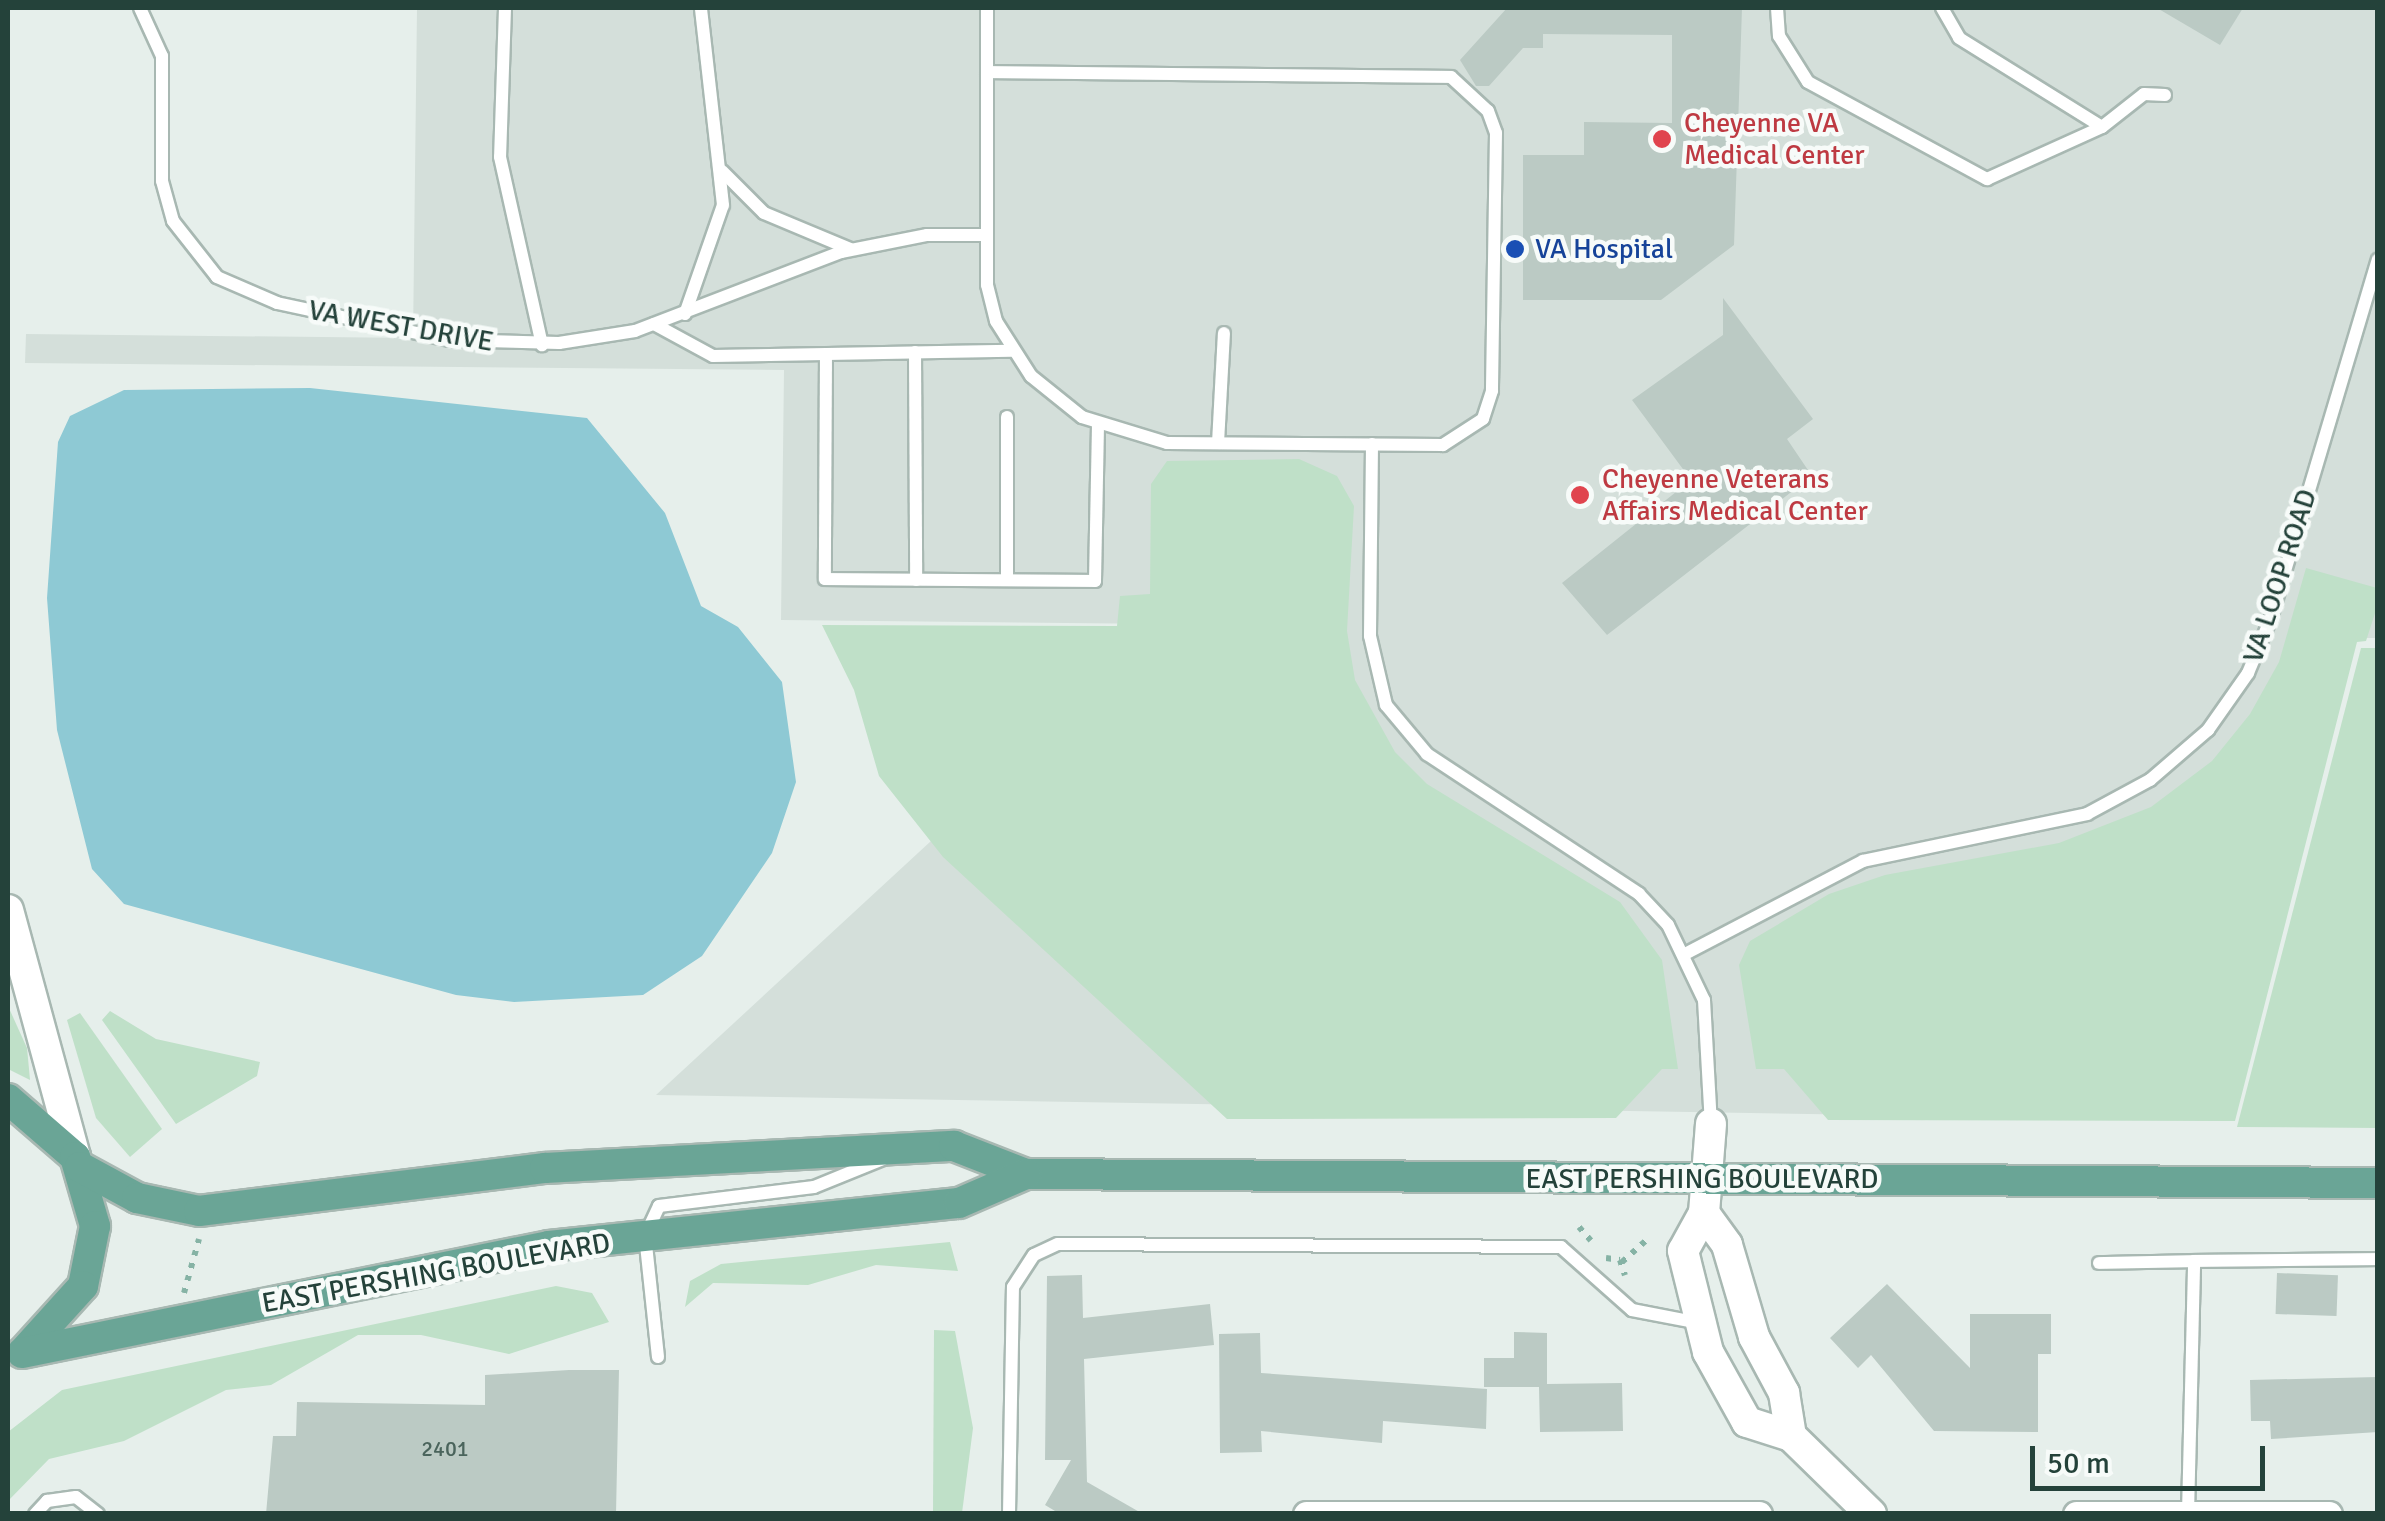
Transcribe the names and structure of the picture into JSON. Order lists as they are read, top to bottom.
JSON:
{
  "streets": {
    "main road": ["EAST PERSHING BOULEVARD"],
    "lane": ["VA WEST DRIVE", "VA LOOP ROAD"]
  },
  "places": ["Cheyenne VA Medical Center", "VA Hospital", "Cheyenne Veterans Affairs Medical Center"],
  "house_numbers": ["2401"],
  "scale_bar": "50 m"
}
